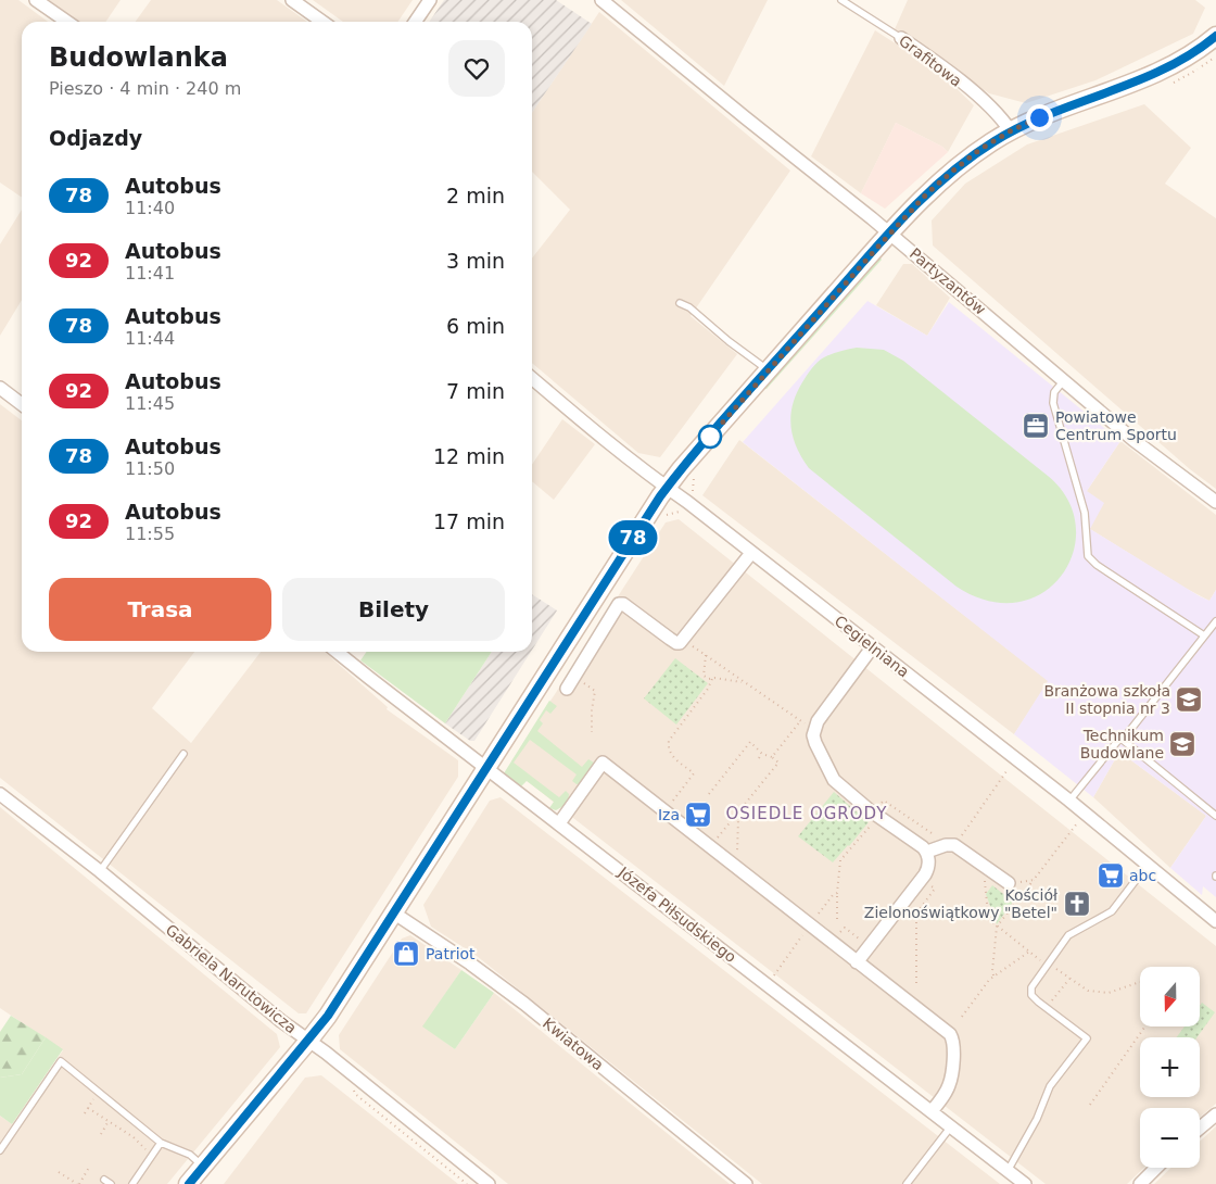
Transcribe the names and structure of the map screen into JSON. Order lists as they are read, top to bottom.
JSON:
{
  "streets": {
    "street": [
      "Grafitowa",
      "Partyzantów",
      "Cegielniana",
      "Józefa Piłsudskiego",
      "Gabriela Narutowicza",
      "Kwiatowa"
    ]
  },
  "districts": ["OSIEDLE OGRODY"],
  "places": {
    "office": ["Powiatowe Centrum Sportu"],
    "school or university": ["Branżowa szkoła II stopnia nr 3", "Technikum Budowlane"],
    "supermarket": ["Iza", "abc"],
    "church": ["Kościół Zielonoświątkowy \"Betel\""],
    "shop": ["Patriot"]
  },
  "lines": ["bus line 78"],
  "north": "bottom",
  "page": {
    "on_map": "78",
    "heading": [
      ["Budowlanka", "Pieszo · 4 min · 240 m"],
      "Odjazdy"
    ],
    "list": [
      {
        "mark": "78",
        "name": "Autobus",
        "note": "11:40",
        "value": "2 min"
      },
      {
        "mark": "92",
        "name": "Autobus",
        "note": "11:41",
        "value": "3 min"
      },
      {
        "mark": "78",
        "name": "Autobus",
        "note": "11:44",
        "value": "6 min"
      },
      {
        "mark": "92",
        "name": "Autobus",
        "note": "11:45",
        "value": "7 min"
      },
      {
        "mark": "78",
        "name": "Autobus",
        "note": "11:50",
        "value": "12 min"
      },
      {
        "mark": "92",
        "name": "Autobus",
        "note": "11:55",
        "value": "17 min"
      }
    ],
    "buttons": ["Trasa", "Bilety"],
    "map_buttons": ["+", "−"]
  }
}
